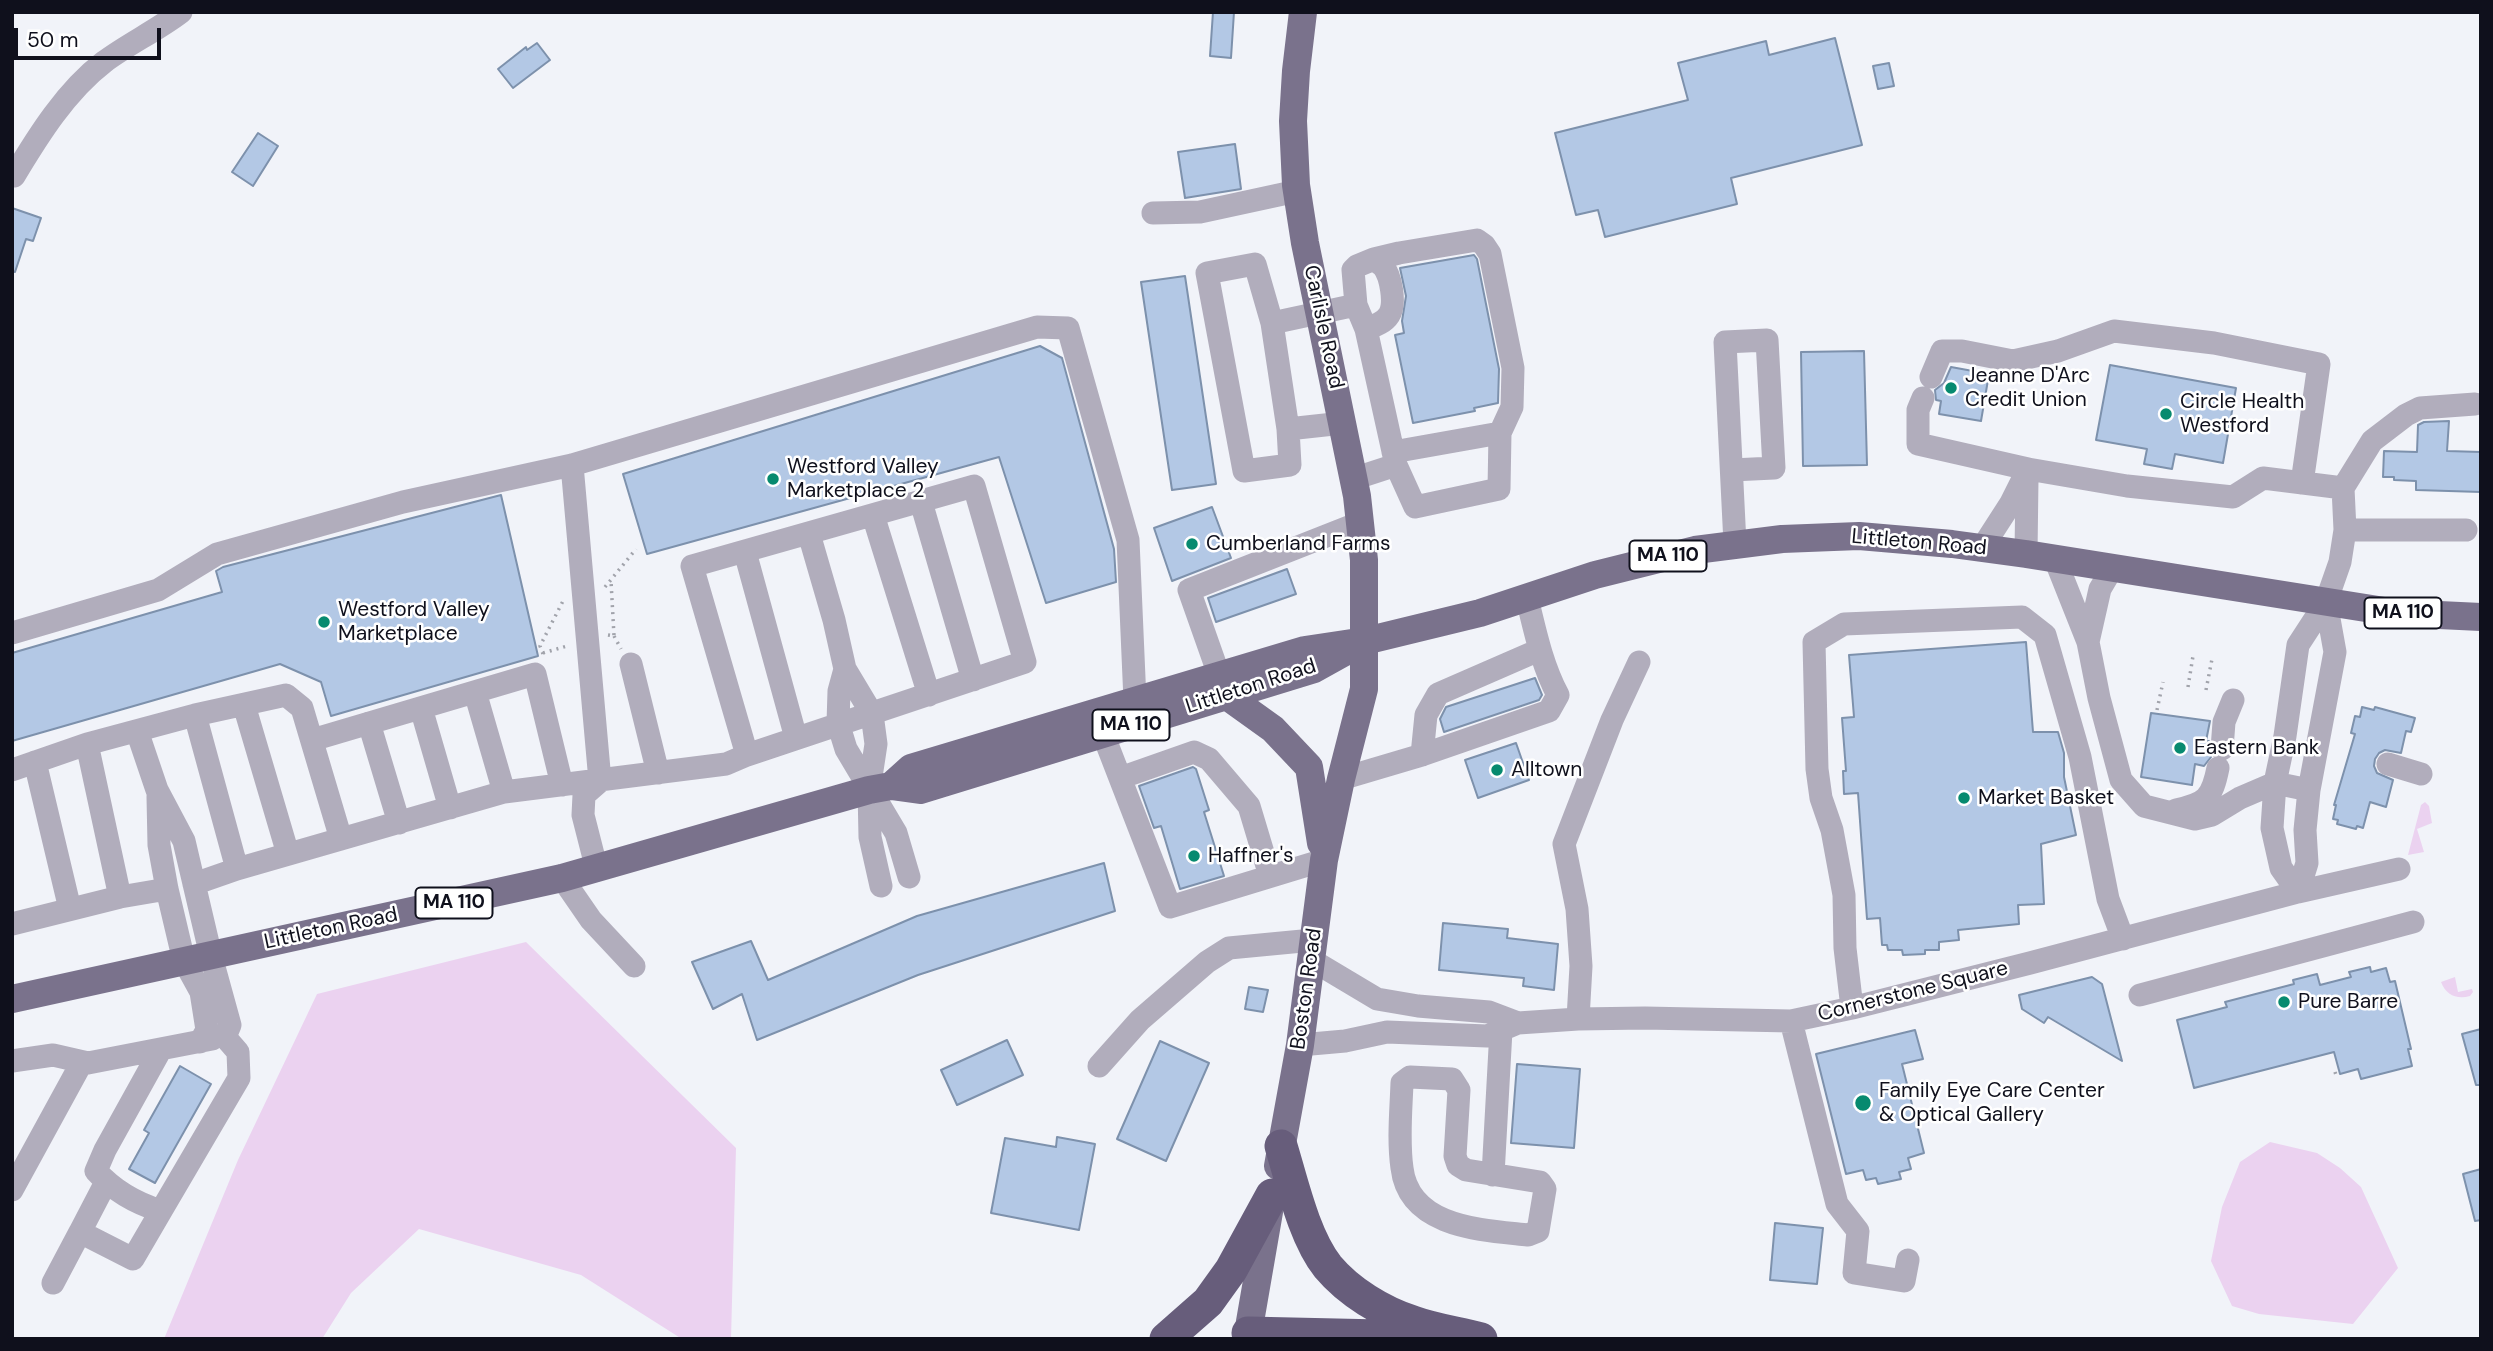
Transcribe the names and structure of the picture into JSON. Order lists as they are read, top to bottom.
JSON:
{
  "streets": {
    "main road": [
      "Carlisle Road",
      "Littleton Road",
      "MA 110",
      "Boston Road"
    ],
    "lane": ["Cornerstone Square"]
  },
  "crossings": [
    ["Carlisle Road", "Littleton Road"],
    ["Carlisle Road", "Boston Road"],
    ["Littleton Road", "Boston Road"],
    ["Boston Road", "Cornerstone Square"]
  ],
  "places": [
    "Jeanne D'Arc Credit Union",
    "Circle Health Westford",
    "Westford Valley Marketplace 2",
    "Cumberland Farms",
    "Westford Valley Marketplace",
    "Eastern Bank",
    "Alltown",
    "Market Basket",
    "Haffner's",
    "Pure Barre",
    "Family Eye Care Center & Optical Gallery"
  ],
  "scale_bar": "50 m"
}
